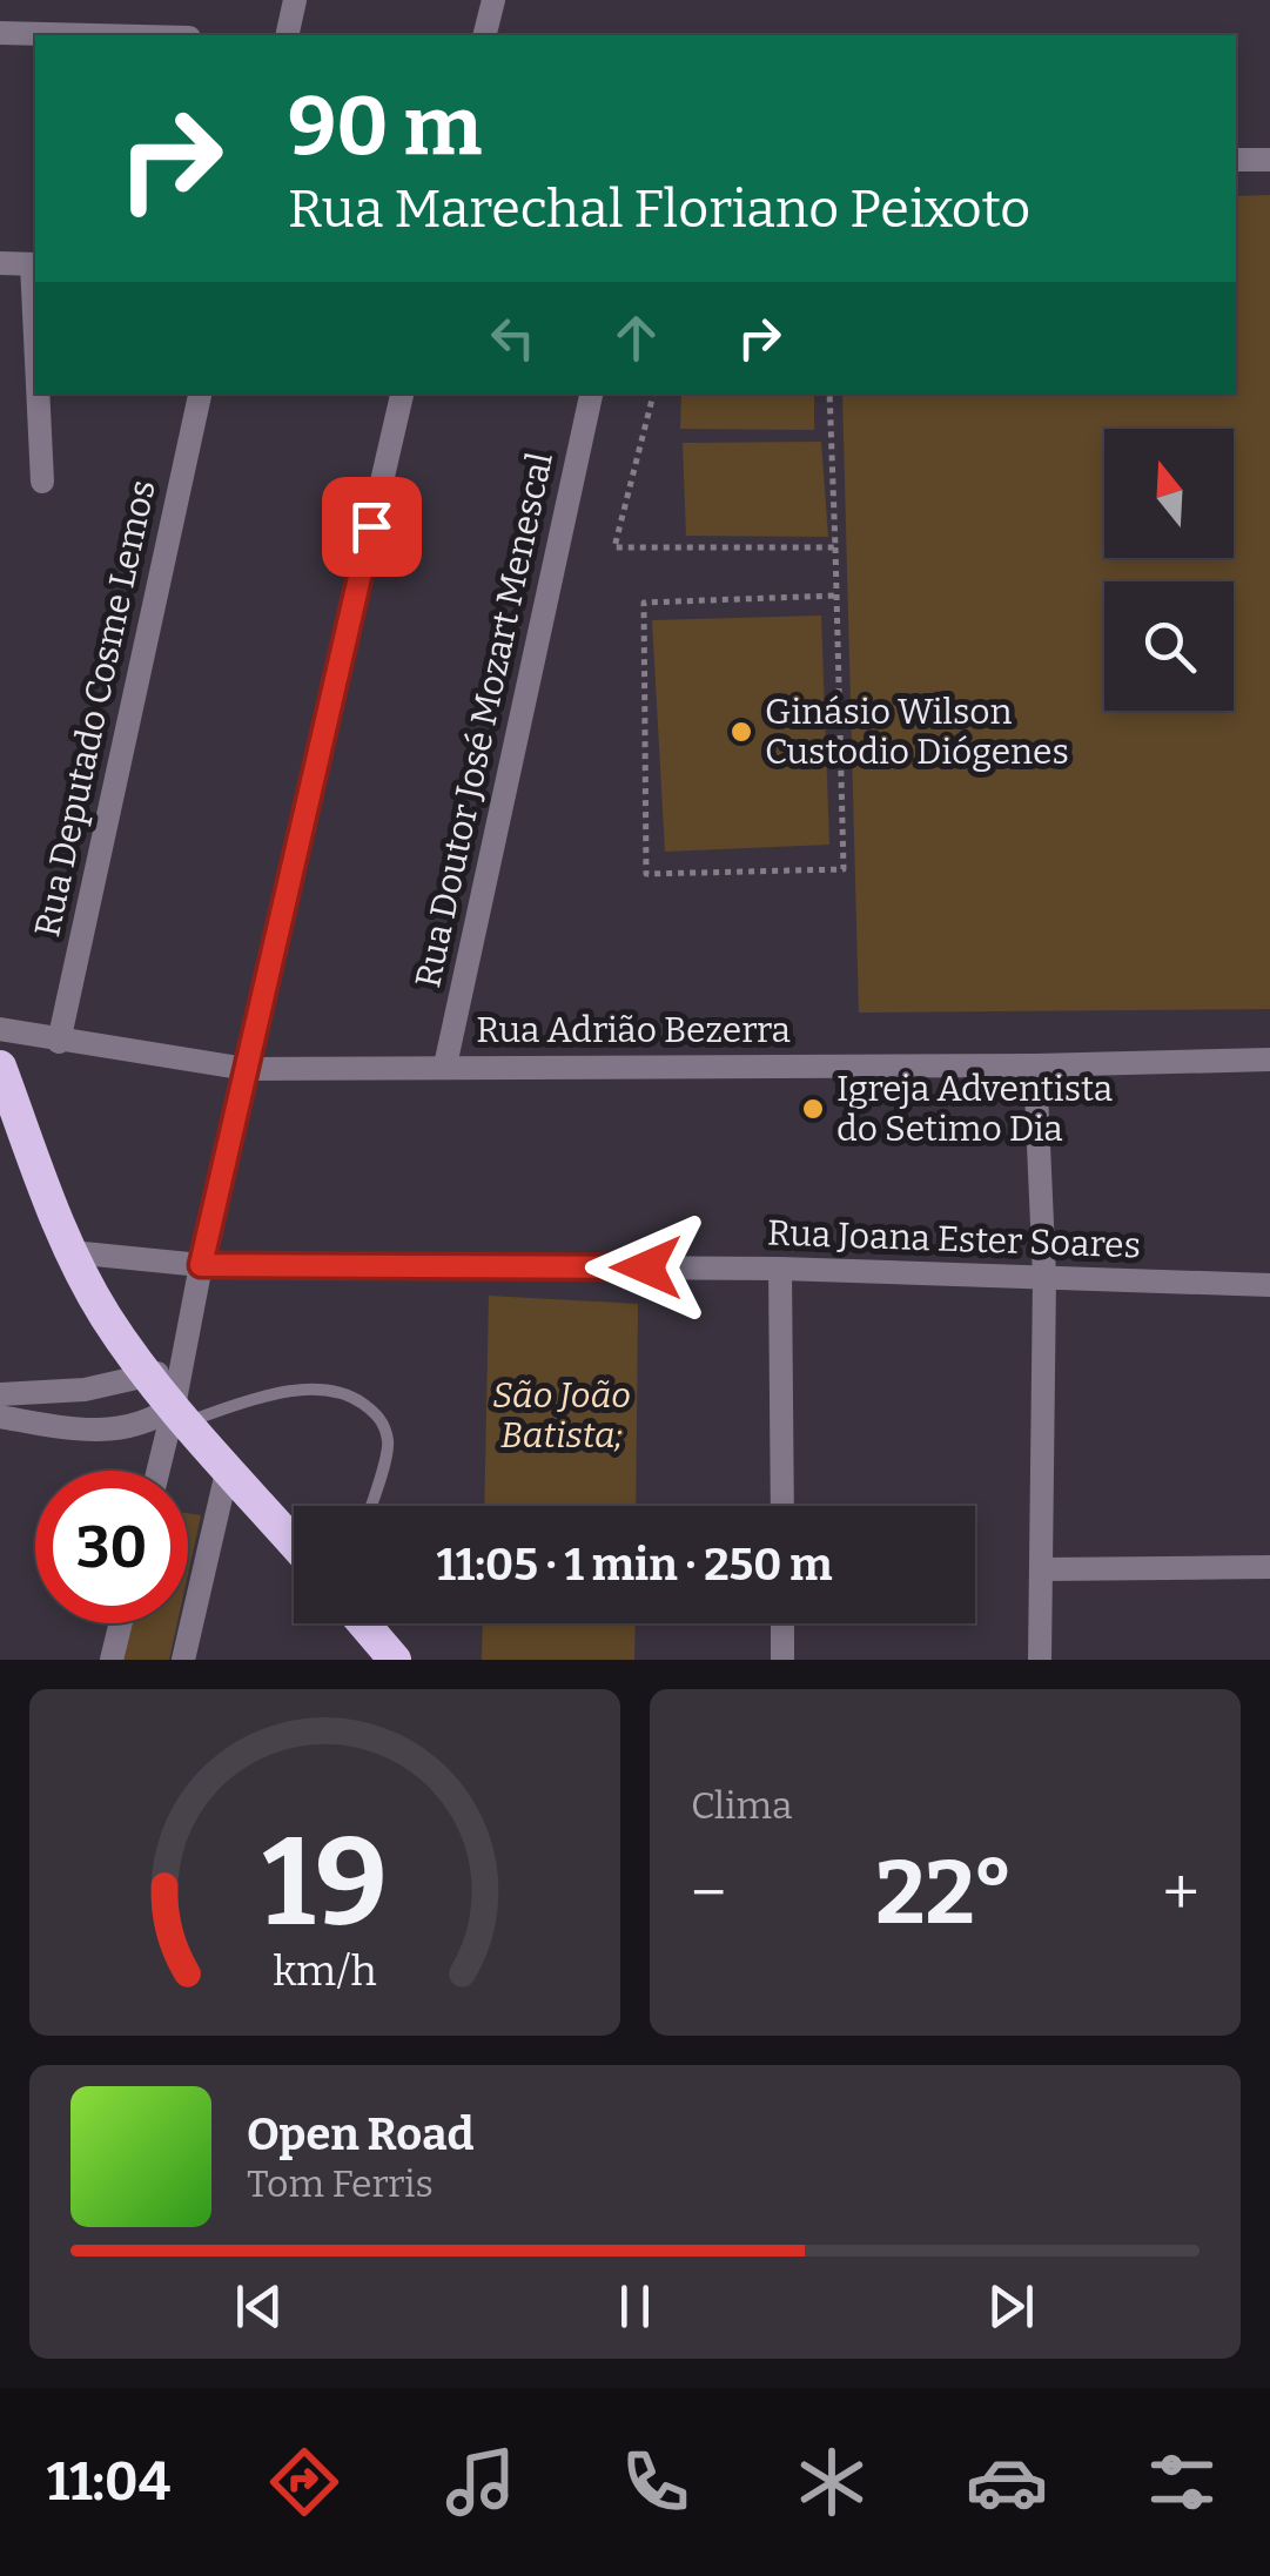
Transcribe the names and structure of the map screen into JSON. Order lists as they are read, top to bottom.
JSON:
{
  "streets": {
    "street": [
      "Rua Deputado Cosme Lemos",
      "Rua Doutor José Mozart Menescal",
      "Rua Adrião Bezerra",
      "Rua Joana Ester Soares"
    ]
  },
  "crossings": [
    ["Rua Deputado Cosme Lemos", "Rua Adrião Bezerra"],
    ["Rua Doutor José Mozart Menescal", "Rua Adrião Bezerra"]
  ],
  "parks": ["São João Batista;"],
  "places": ["Ginásio Wilson Custodio Diógenes", "Igreja Adventista do Setimo Dia"],
  "north": "top",
  "page": {
    "turn": ["90 m", "Rua Marechal Floriano Peixoto"],
    "limit": "30",
    "trip": "11:05 · 1 min · 250 m",
    "tile": "Clima",
    "heat": ["−", "22°", "+"],
    "song": ["Open Road", "Tom Ferris"],
    "tabs": "11:04",
    "gauge": ["19", "km/h"]
  }
}
